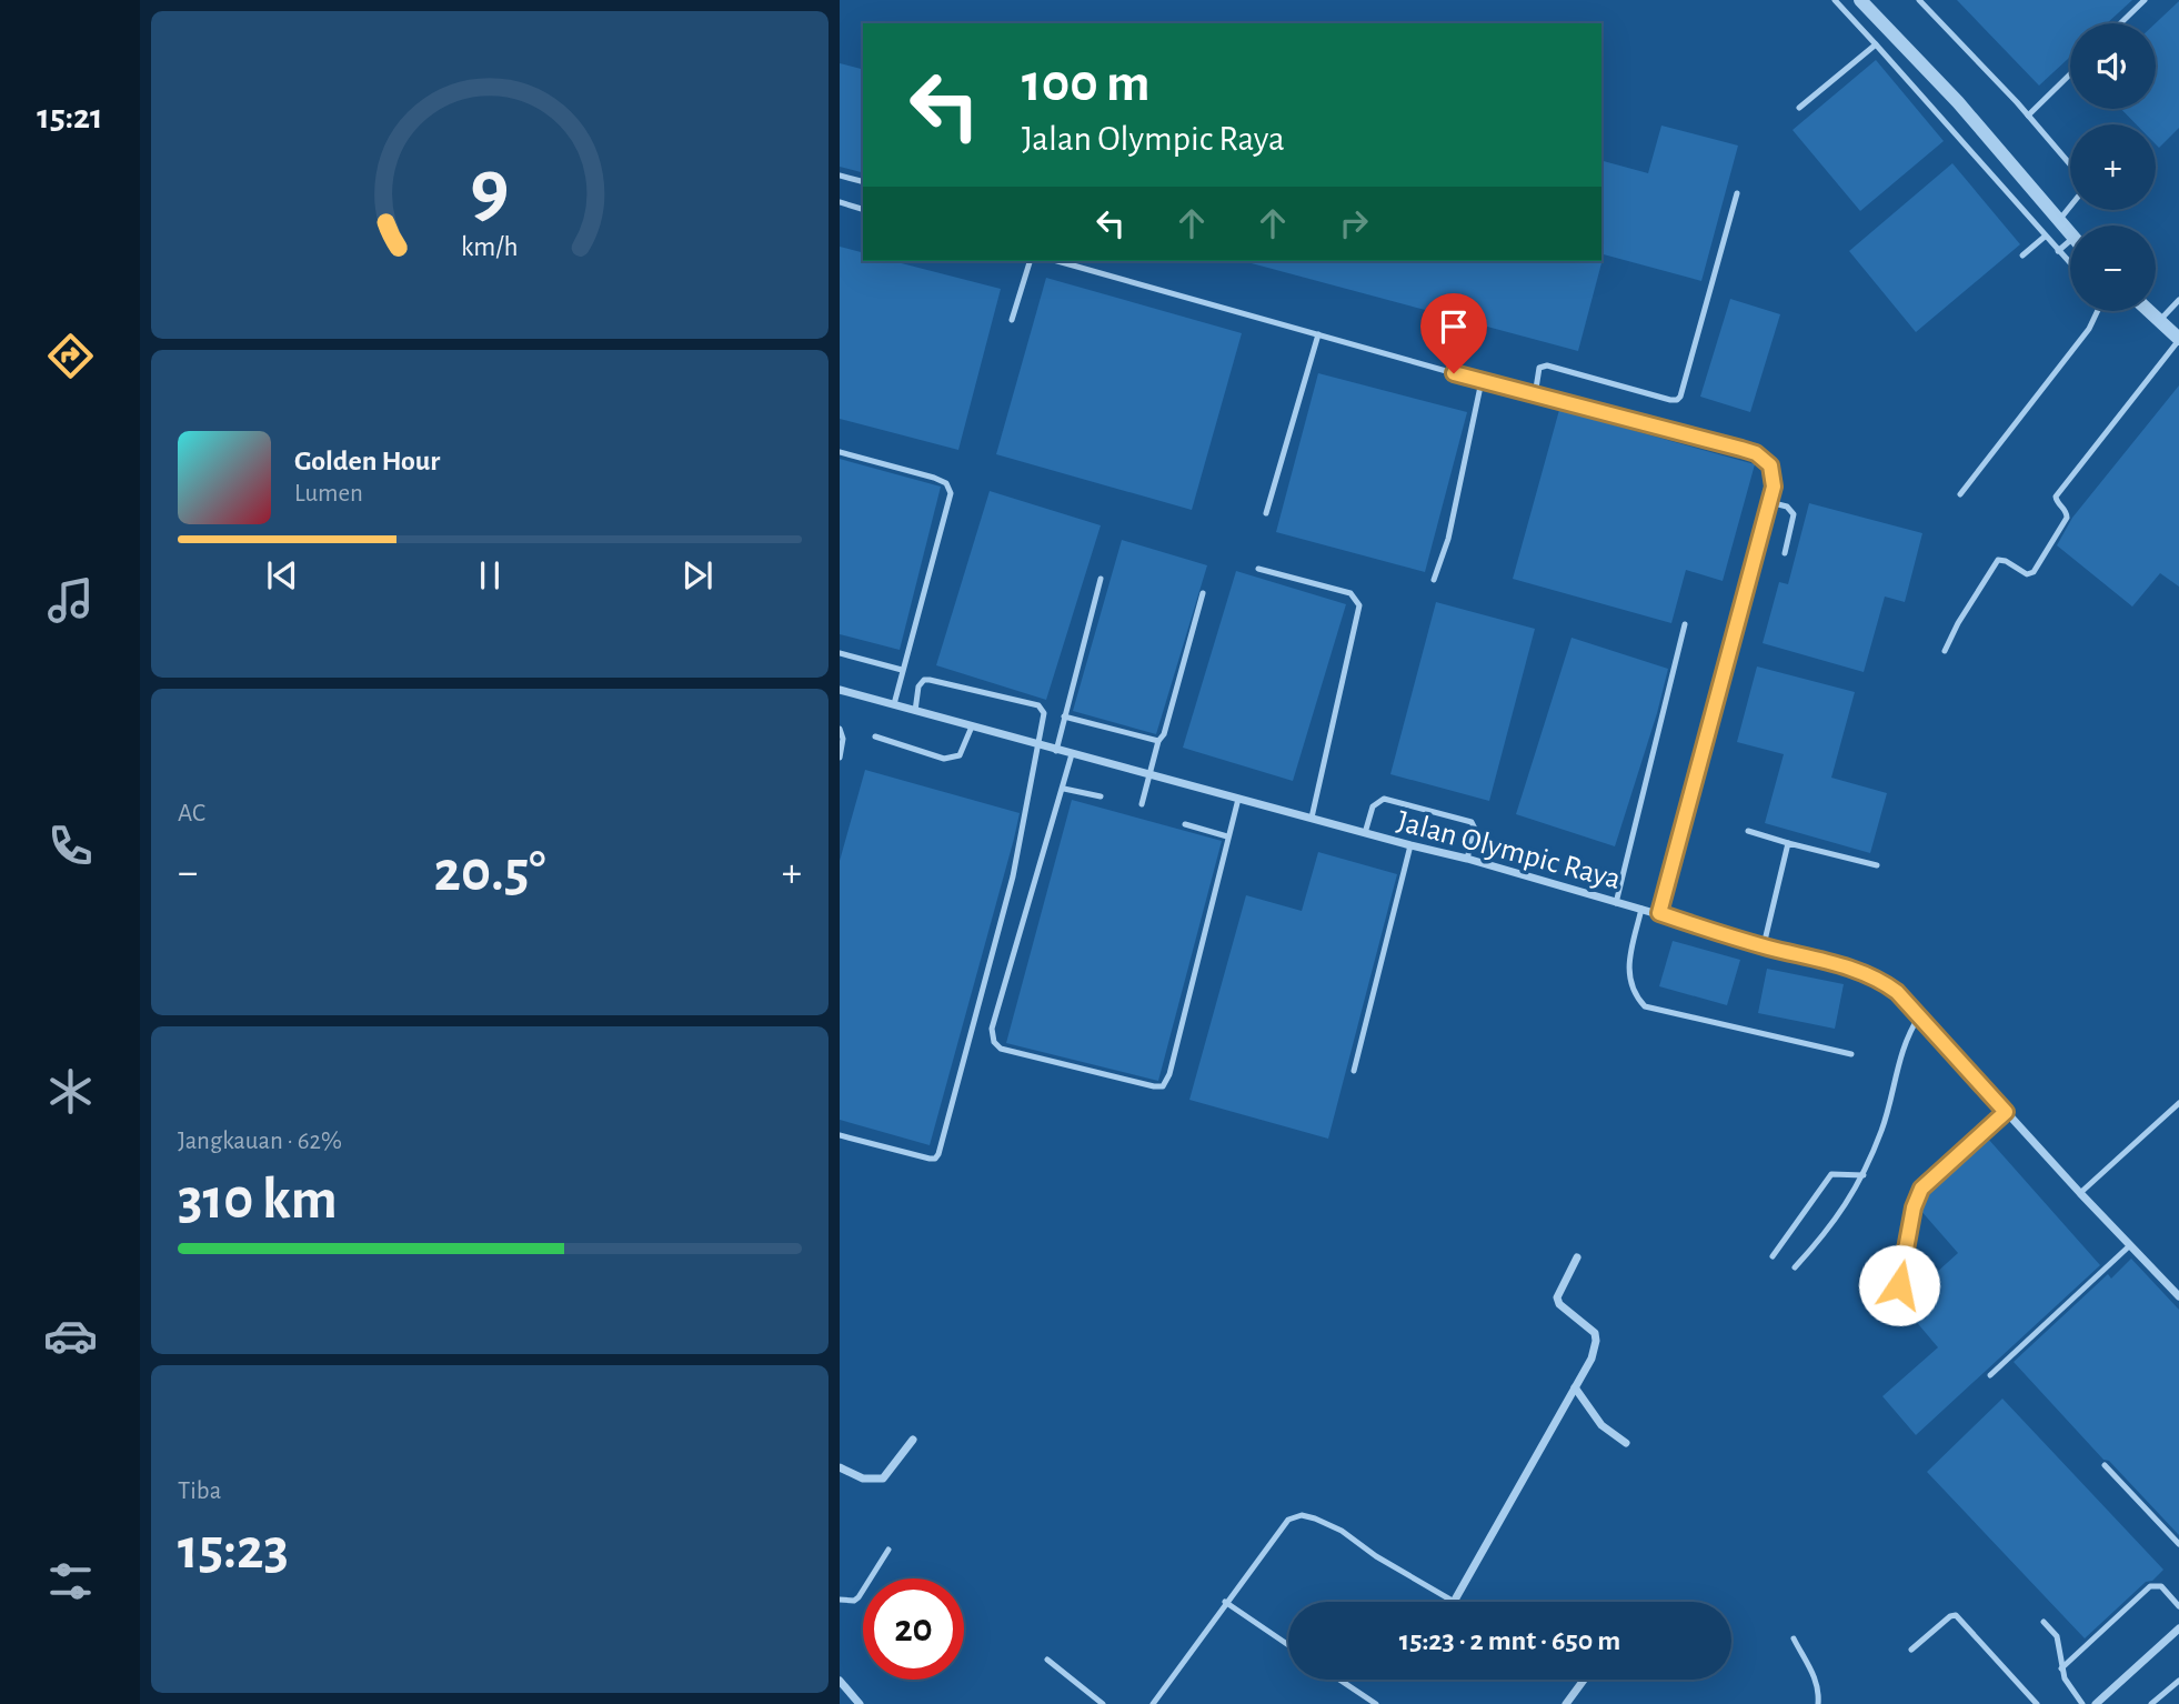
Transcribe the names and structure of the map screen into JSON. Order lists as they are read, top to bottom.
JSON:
{
  "streets": {
    "street": ["Jalan Olympic Raya"]
  },
  "page": {
    "tabs": "15:21",
    "map_buttons": ["+", "−"],
    "turn": ["100 m", "Jalan Olympic Raya"],
    "song": ["Golden Hour", "Lumen"],
    "tile": [
      "AC",
      ["Jangkauan · 62%", "310 km"],
      ["Tiba", "15:23"]
    ],
    "heat": ["−", "20.5°", "+"],
    "limit": "20",
    "trip": "15:23 · 2 mnt · 650 m",
    "gauge": ["9", "km/h"]
  }
}
